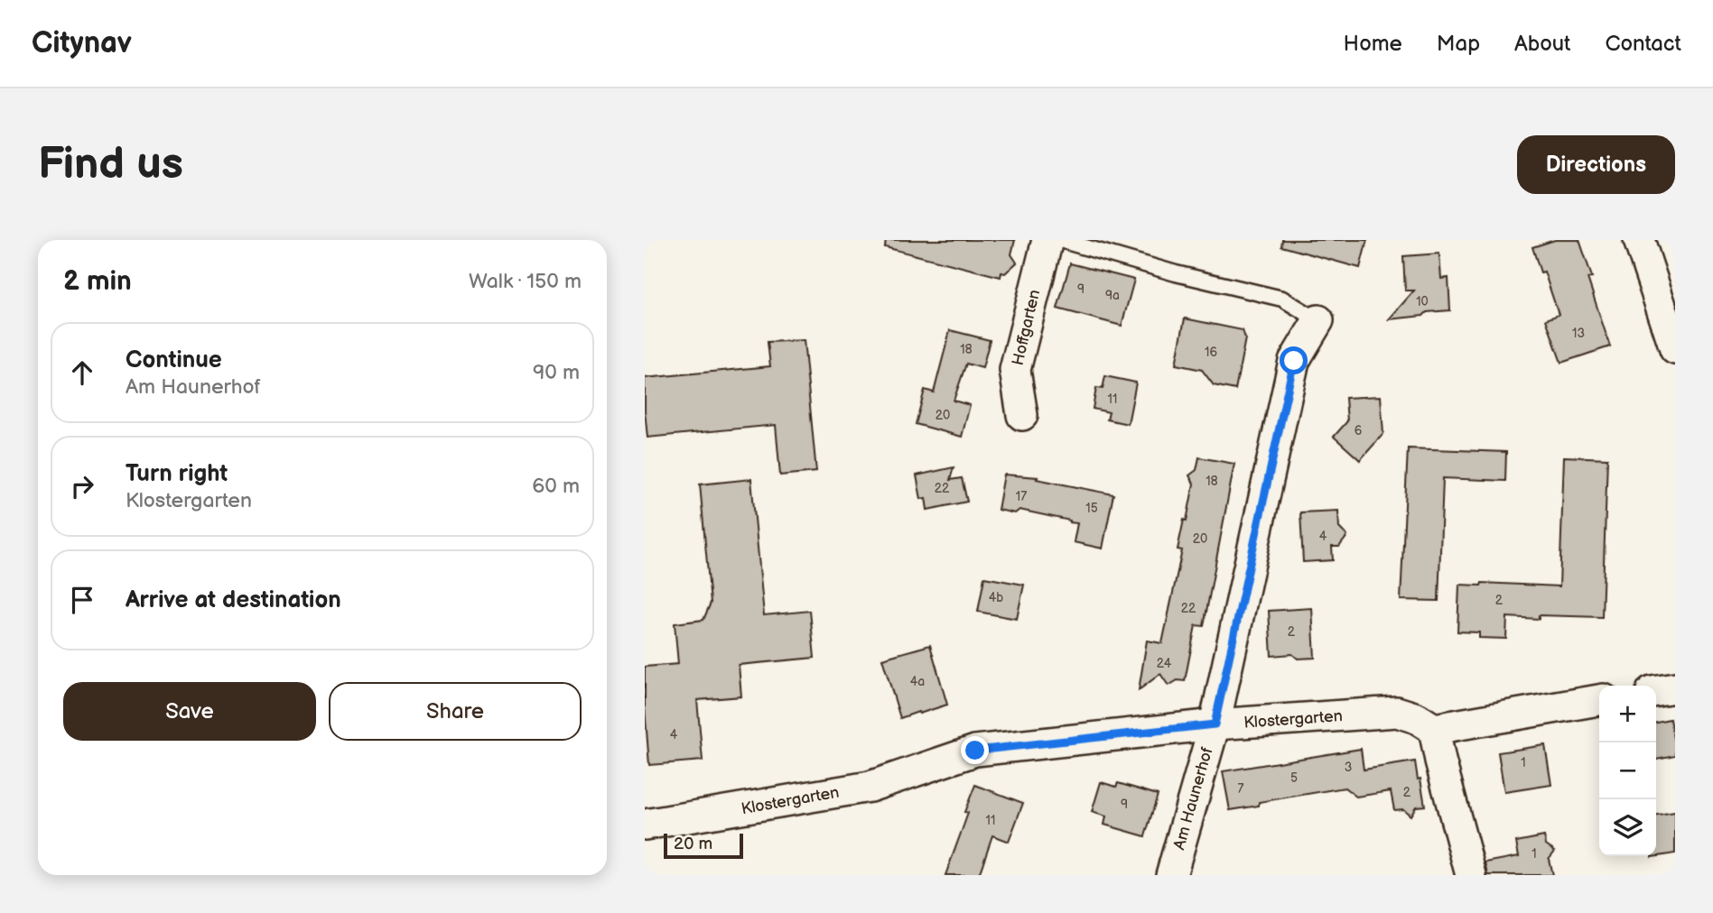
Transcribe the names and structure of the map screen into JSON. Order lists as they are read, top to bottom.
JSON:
{
  "streets": {
    "street": ["Hoffgarten", "Klostergarten", "Am Haunerhof"]
  },
  "crossings": [
    ["Klostergarten", "Am Haunerhof"]
  ],
  "house_numbers": [
    "9",
    "9a",
    "10",
    "13",
    "18",
    "16",
    "11",
    "20",
    "6",
    "18",
    "22",
    "17",
    "15",
    "4",
    "20",
    "4b",
    "2",
    "22",
    "2",
    "24",
    "4a",
    "4",
    "1",
    "3",
    "5",
    "7",
    "2",
    "9",
    "11",
    "1"
  ],
  "scale_bar": "20 m",
  "page": {
    "header": "Citynav",
    "nav": [
      "Home",
      "Map",
      "About",
      "Contact"
    ],
    "buttons": [
      "Directions",
      ["Save", "Share"]
    ],
    "title": "Find us",
    "heading": ["2 min", "Walk · 150 m"],
    "list": [
      ["Continue", "Am Haunerhof", "90 m"],
      ["Turn right", "Klostergarten", "60 m"],
      "Arrive at destination"
    ],
    "map_buttons": ["+", "−"],
    "scale": "20 m"
  }
}
